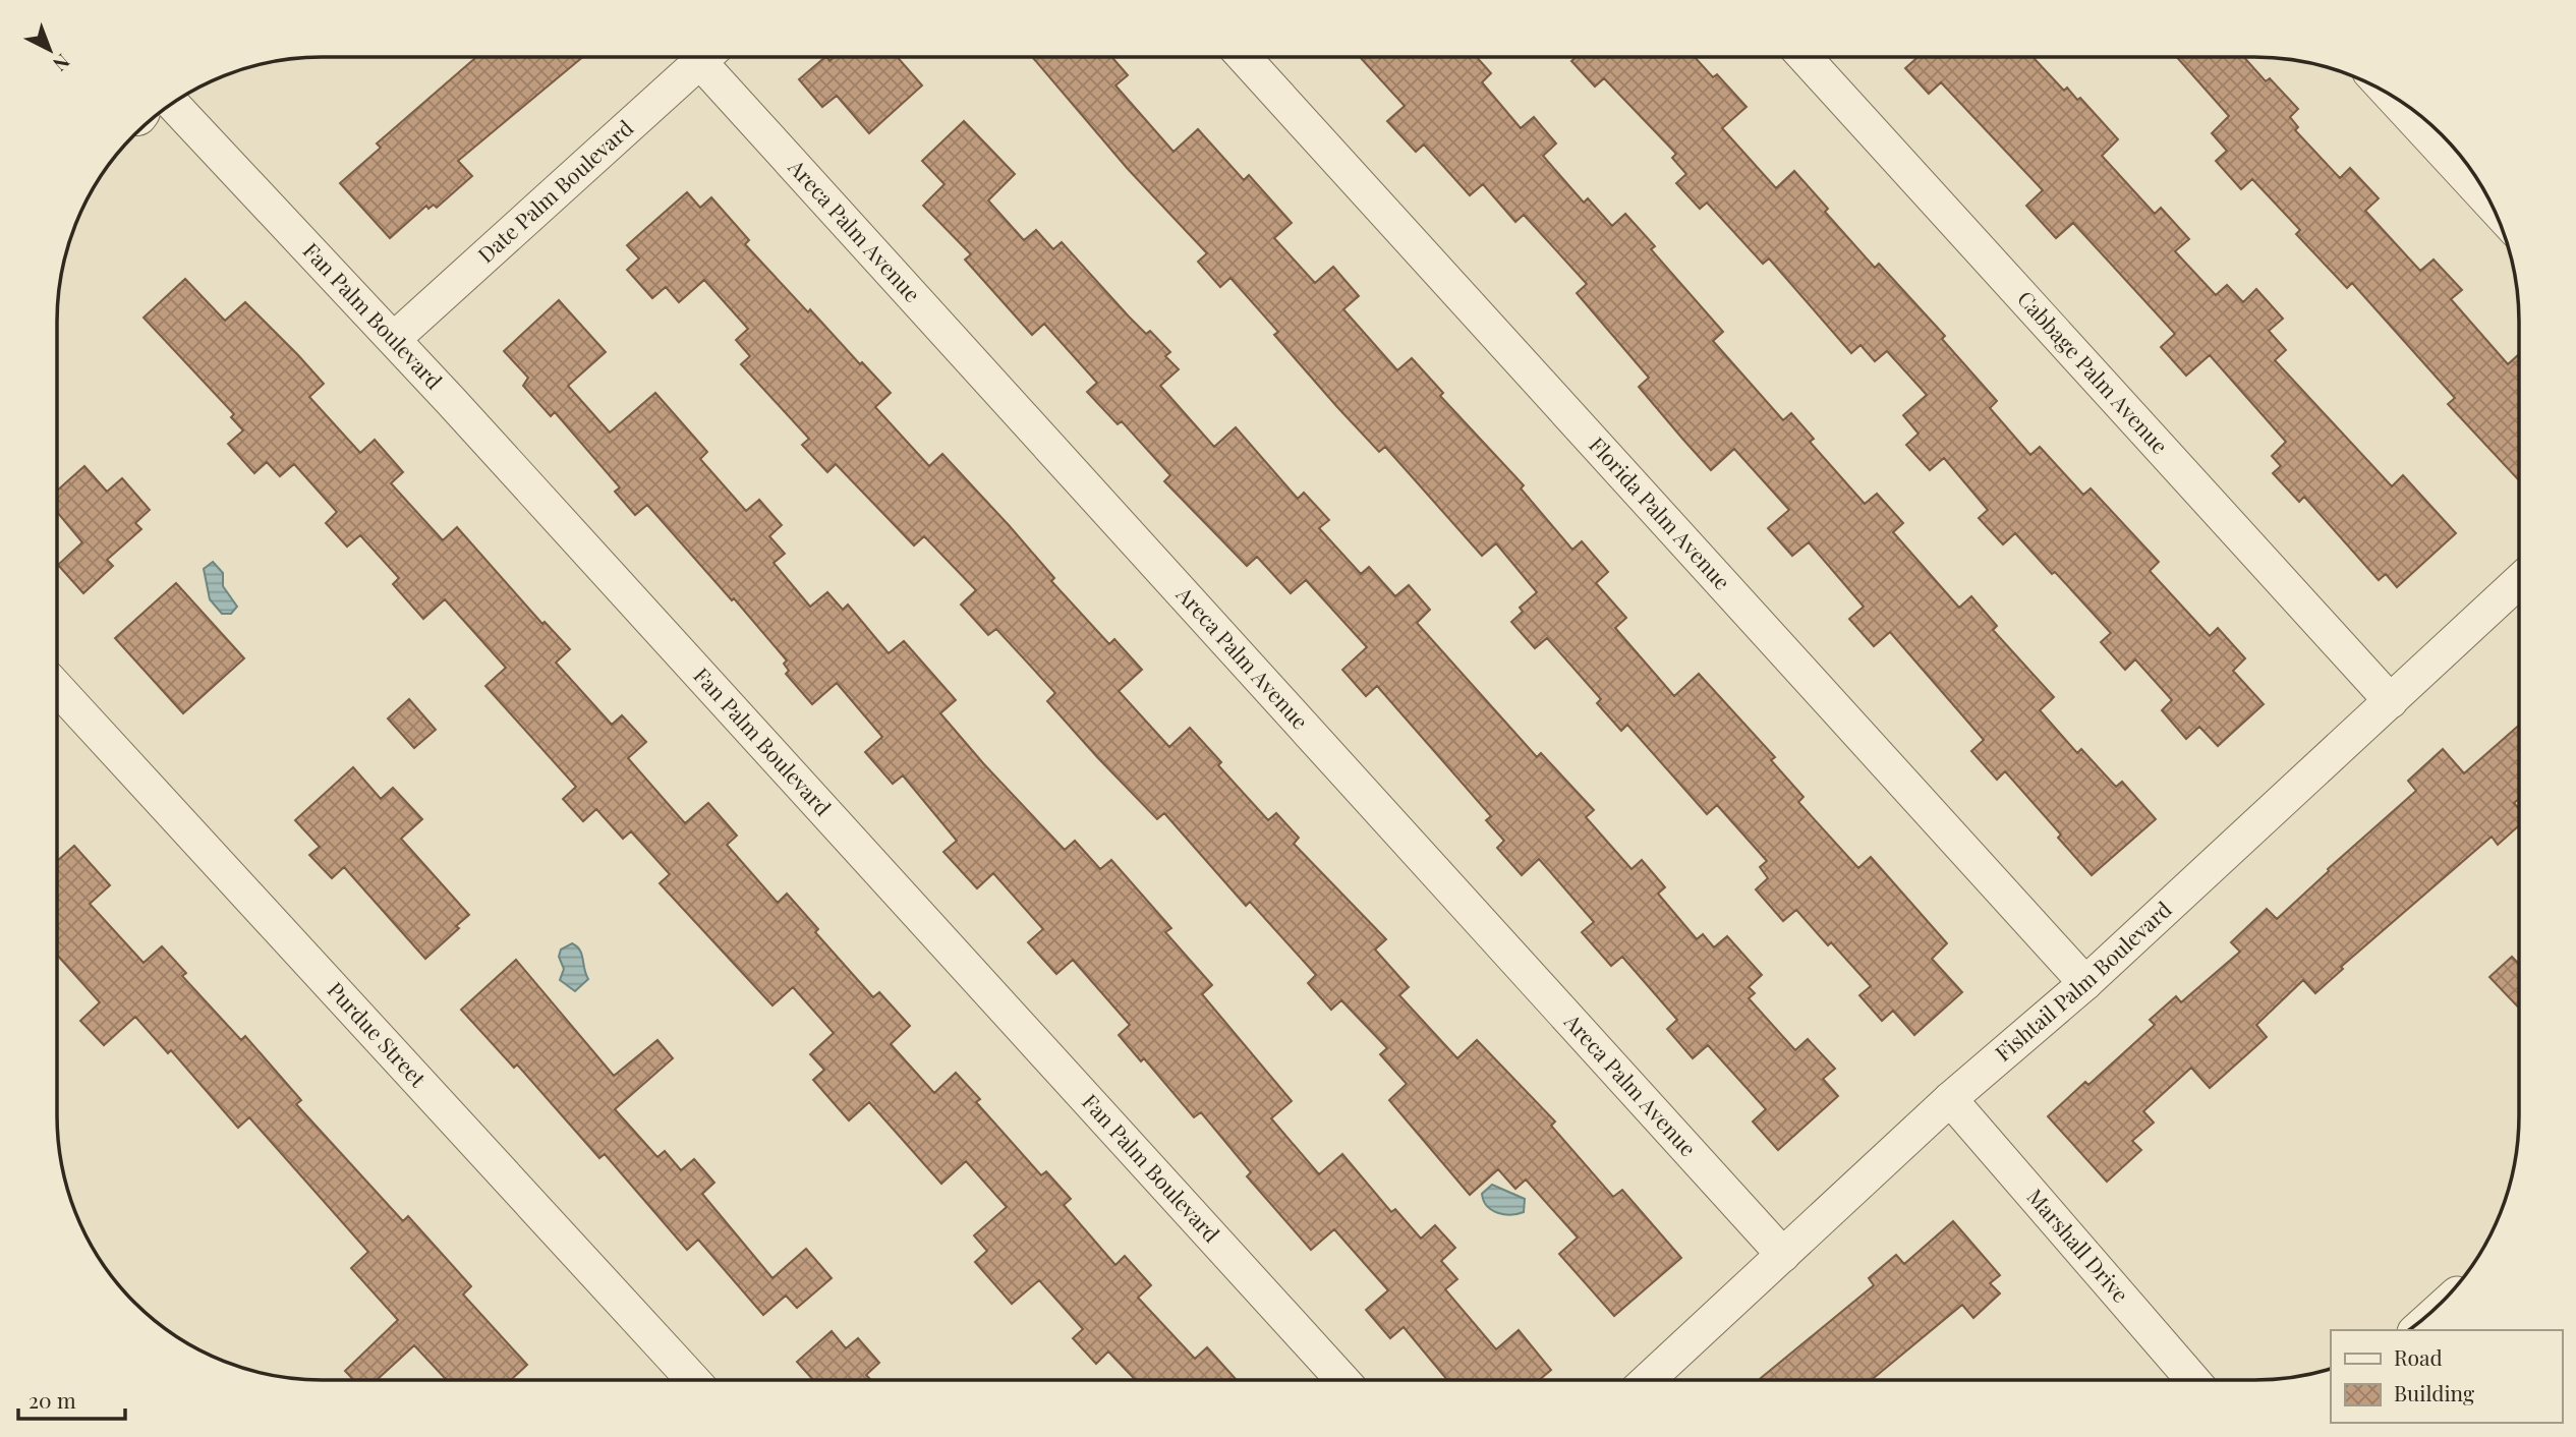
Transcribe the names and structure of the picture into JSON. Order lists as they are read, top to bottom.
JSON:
{
  "streets": {
    "street": [
      "Date Palm Boulevard",
      "Areca Palm Avenue",
      "Fan Palm Boulevard",
      "Cabbage Palm Avenue",
      "Florida Palm Avenue",
      "Fishtail Palm Boulevard",
      "Purdue Street",
      "Marshall Drive"
    ]
  },
  "crossings": [
    ["Date Palm Boulevard", "Fan Palm Boulevard"],
    ["Areca Palm Avenue", "Fishtail Palm Boulevard"],
    ["Cabbage Palm Avenue", "Fishtail Palm Boulevard"],
    ["Florida Palm Avenue", "Fishtail Palm Boulevard"],
    ["Fishtail Palm Boulevard", "Marshall Drive"]
  ],
  "legend": ["Road", "Building"],
  "scale_bar": "20 m",
  "north": "bottom right"
}
